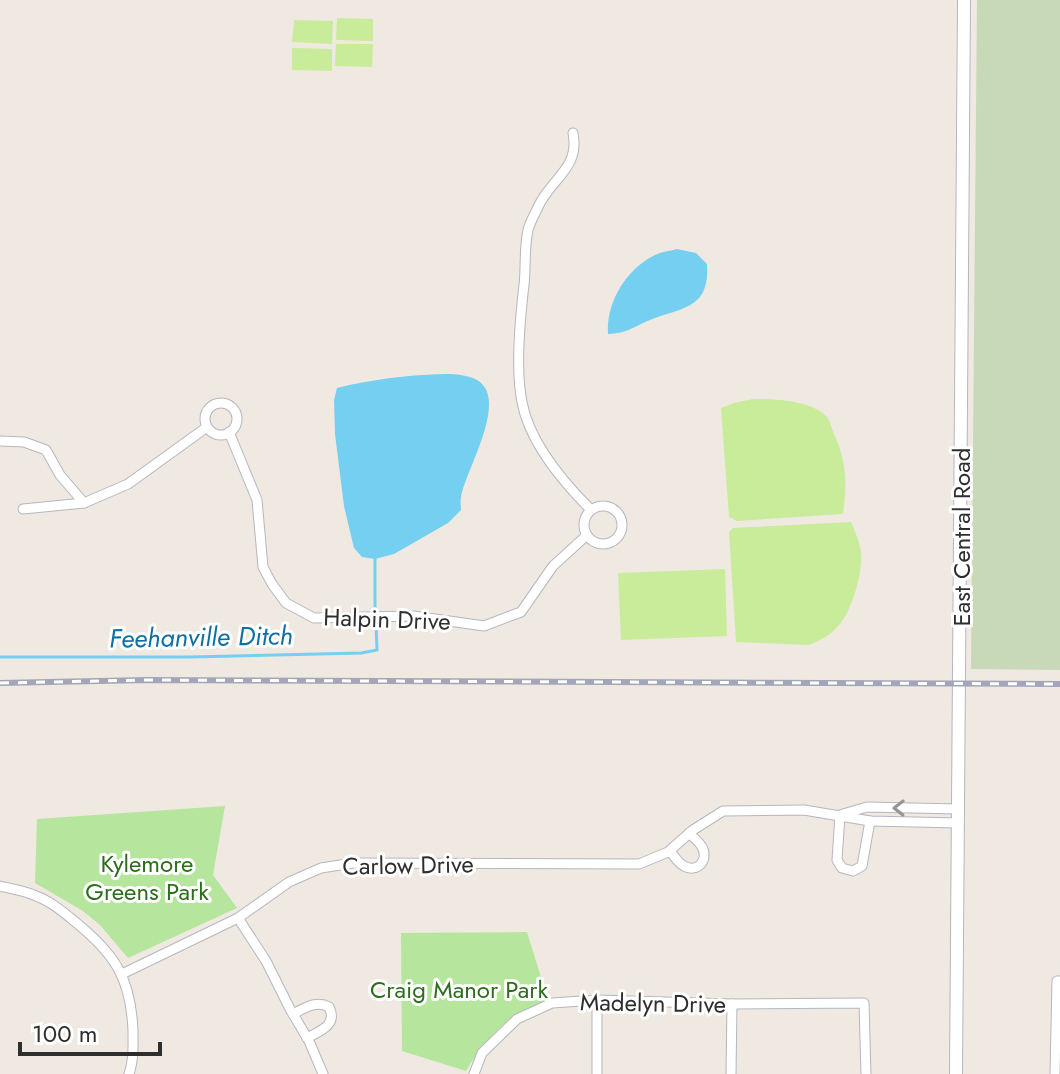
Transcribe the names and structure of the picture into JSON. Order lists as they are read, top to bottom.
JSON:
{
  "streets": {
    "main road": ["East Central Road"],
    "street": ["Halpin Drive", "Carlow Drive", "Madelyn Drive"]
  },
  "crossings": [
    ["East Central Road", "Carlow Drive"]
  ],
  "water": ["Feehanville Ditch"],
  "parks": ["Kylemore Greens Park", "Craig Manor Park"],
  "scale_bar": "100 m"
}
